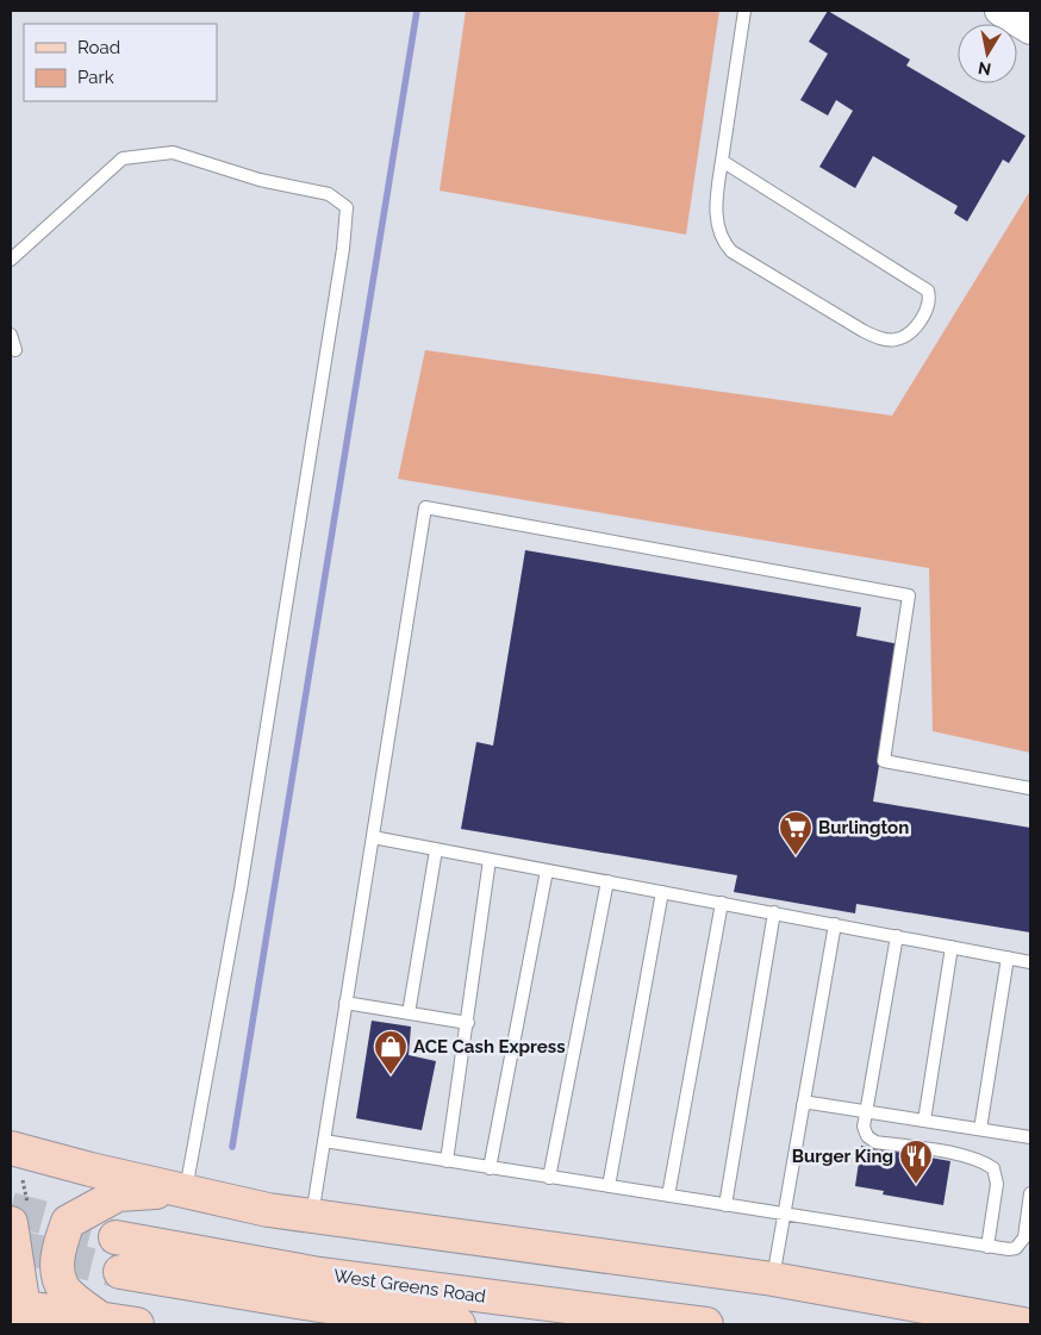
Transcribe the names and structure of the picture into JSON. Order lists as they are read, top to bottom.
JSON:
{
  "streets": {
    "main road": ["West Greens Road"]
  },
  "places": {
    "supermarket": ["Burlington"],
    "shop": ["ACE Cash Express"],
    "restaurant": ["Burger King"]
  },
  "legend": ["Road", "Park"],
  "north": "bottom"
}
